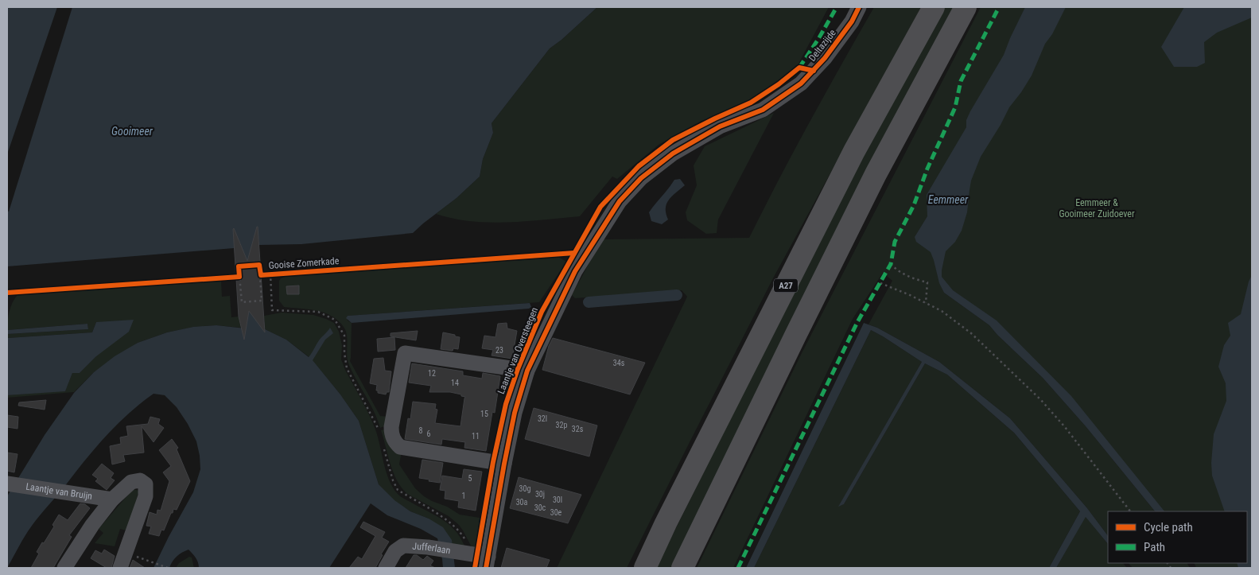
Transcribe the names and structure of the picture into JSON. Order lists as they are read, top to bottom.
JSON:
{
  "streets": {
    "highway": ["A27"],
    "street": ["Deltazijde", "Laantje van Bruijn", "Jufferlaan"],
    "cycle path": ["Gooise Zomerkade", "Laantje van Oversteegen"]
  },
  "crossings": [
    ["Deltazijde", "Jufferlaan"]
  ],
  "water": ["Gooimeer", "Eemmeer"],
  "parks": ["Eemmeer & Gooimeer Zuidoever"],
  "house_numbers": [
    "23",
    "34s",
    "12",
    "14",
    "15",
    "32l",
    "32p",
    "32s",
    "8",
    "6",
    "11",
    "5",
    "30g",
    "30j",
    "1",
    "30l",
    "30a",
    "30c",
    "30e"
  ],
  "legend": ["Cycle path", "Path"]
}
